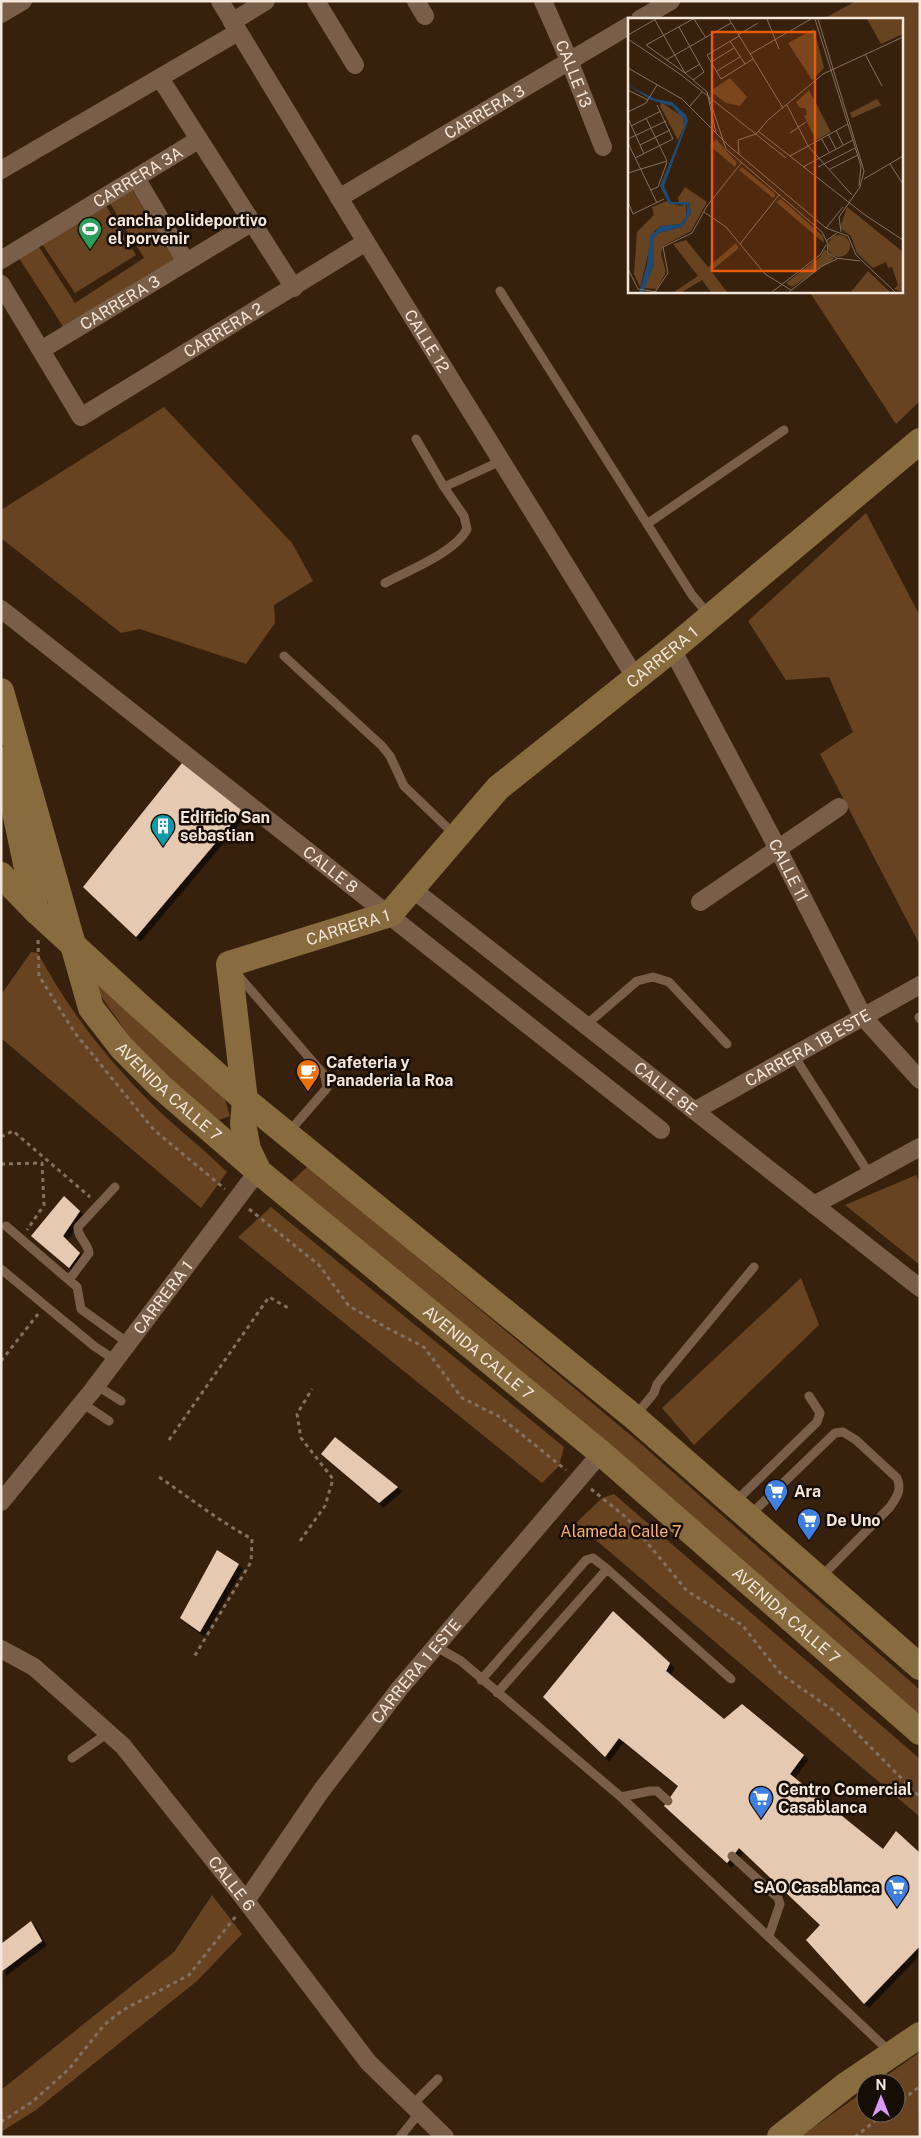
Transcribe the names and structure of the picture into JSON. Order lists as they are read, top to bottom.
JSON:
{
  "streets": {
    "main road": ["CARRERA 1", "AVENIDA CALLE 7"],
    "street": [
      "CALLE 13",
      "CARRERA 3",
      "CARRERA 3A",
      "CARRERA 2",
      "CALLE 12",
      "CALLE 8",
      "CALLE 11",
      "CARRERA 1B ESTE",
      "CALLE 8E",
      "CARRERA 1 ESTE",
      "CALLE 6"
    ]
  },
  "crossings": [
    ["CALLE 13", "CARRERA 3"],
    ["CARRERA 3", "CARRERA 2"],
    ["CARRERA 3", "CALLE 12"],
    ["CARRERA 2", "CALLE 12"],
    ["CALLE 12", "CARRERA 1"],
    ["CARRERA 1", "CALLE 8"],
    ["CARRERA 1", "CALLE 11"],
    ["CARRERA 1", "CALLE 8E"],
    ["CARRERA 1", "AVENIDA CALLE 7"],
    ["CALLE 11", "CARRERA 1B ESTE"],
    ["CARRERA 1B ESTE", "CALLE 8E"],
    ["AVENIDA CALLE 7", "CARRERA 1 ESTE"],
    ["CARRERA 1 ESTE", "CALLE 6"]
  ],
  "parks": ["Alameda Calle 7"],
  "places": {
    "sports": ["cancha polideportivo el porvenir"],
    "building": ["Edificio San sebastian"],
    "cafe": ["Cafeteria y Panaderia la Roa"],
    "supermarket": [
      "Ara",
      "De Uno",
      "Centro Comercial Casablanca",
      "SAO Casablanca"
    ]
  },
  "north": "top"
}
